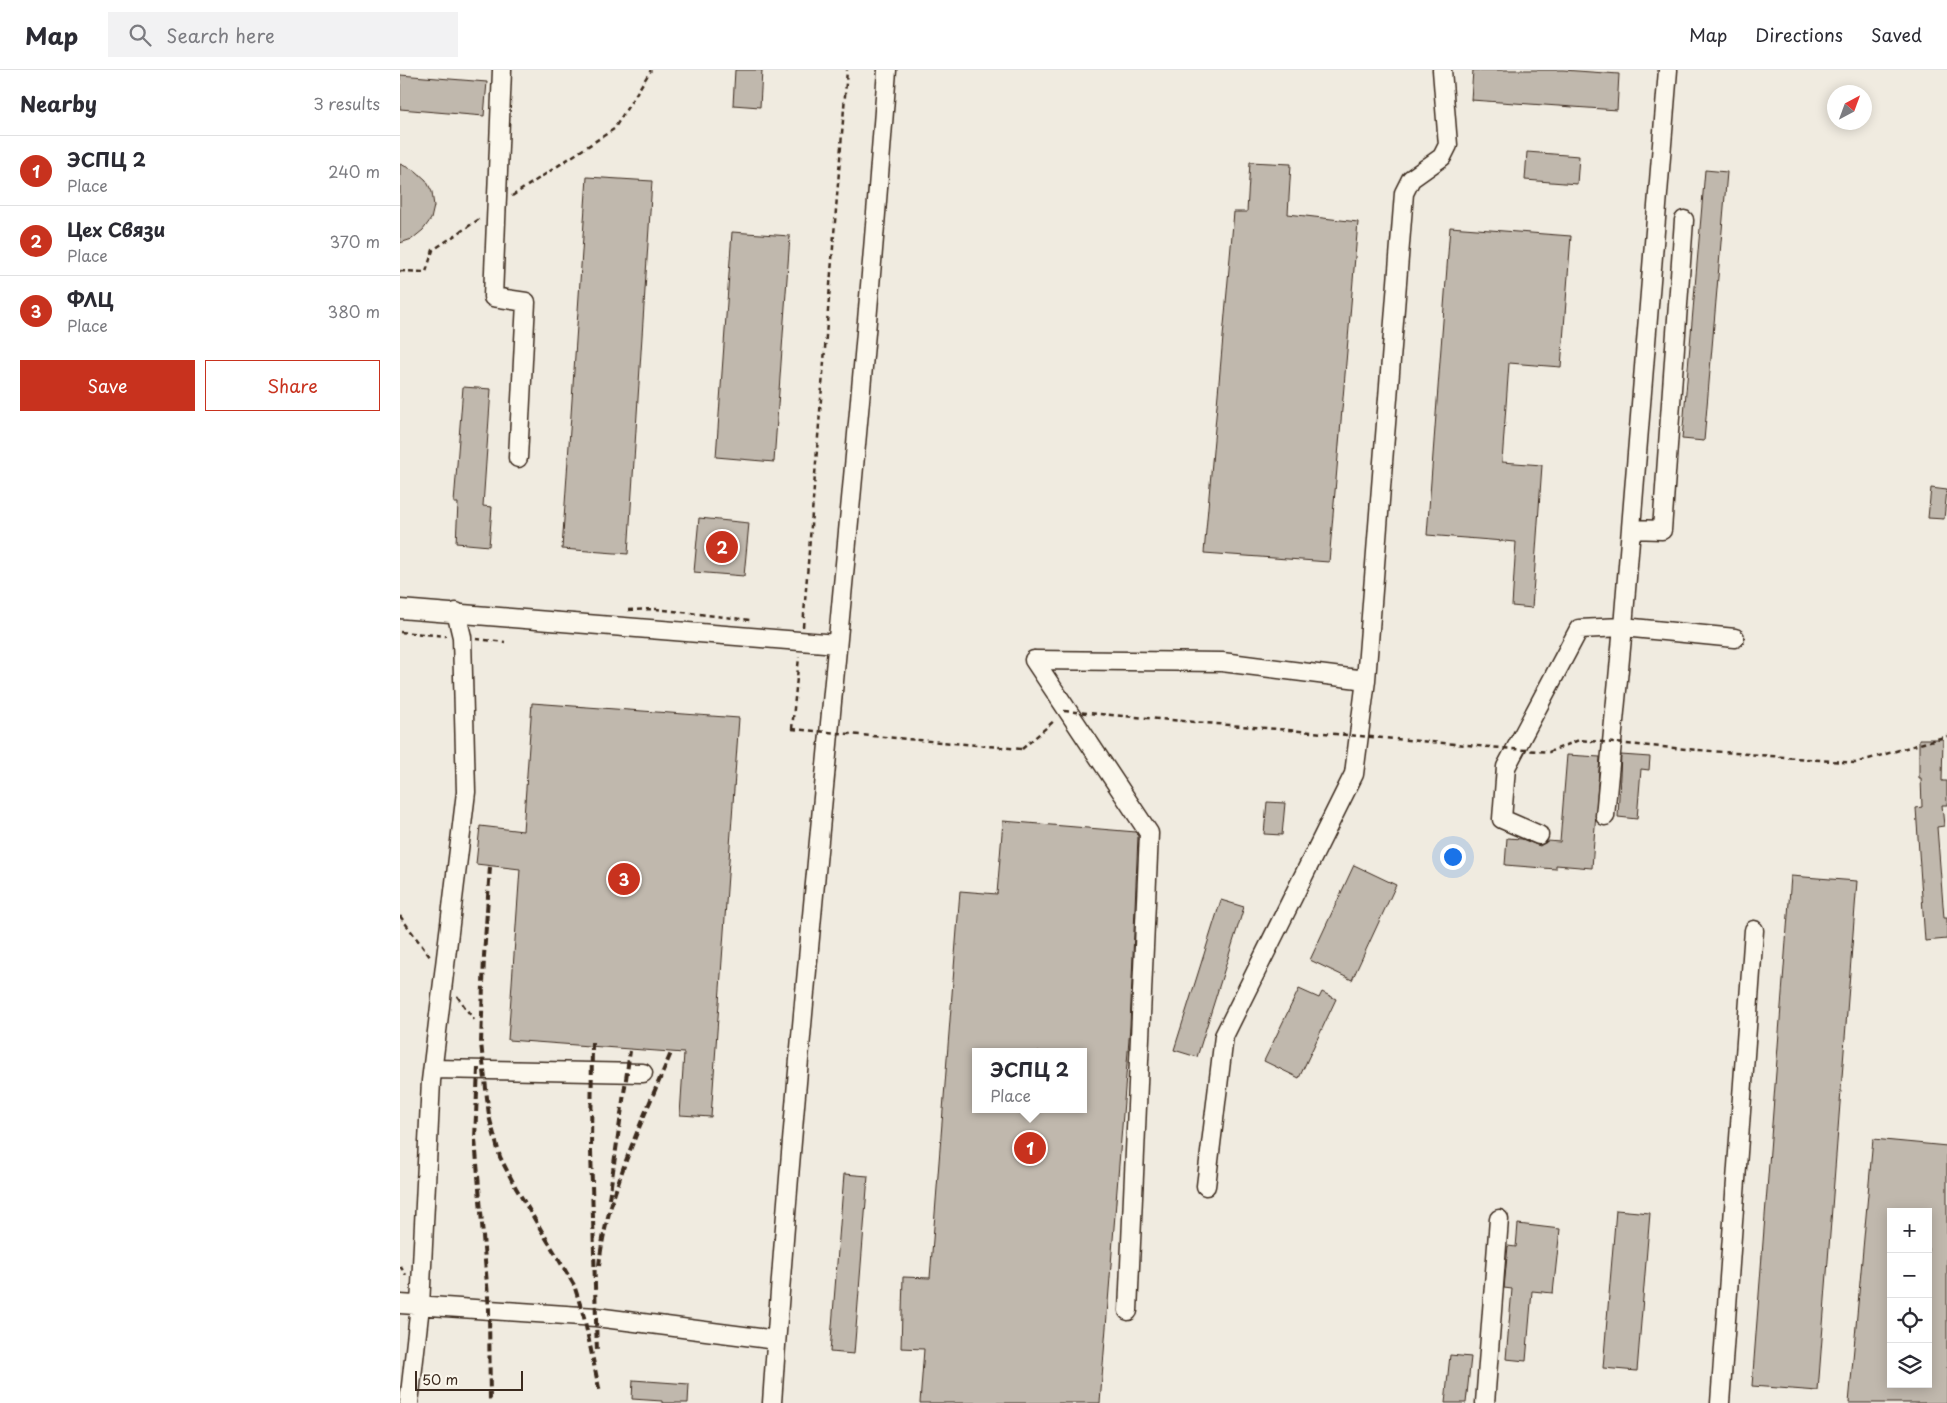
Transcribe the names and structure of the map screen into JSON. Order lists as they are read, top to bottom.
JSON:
{
  "scale_bar": "50 m",
  "north": "top right",
  "page": {
    "header": "Map",
    "search": "Search here",
    "nav": ["Map", "Directions", "Saved"],
    "heading": ["Nearby", "3 results"],
    "list": [
      {
        "mark": "1",
        "name": "ЭСПЦ 2",
        "note": "Place",
        "value": "240 m"
      },
      {
        "mark": "2",
        "name": "Цех Связи",
        "note": "Place",
        "value": "370 m"
      },
      {
        "mark": "3",
        "name": "ФЛЦ",
        "note": "Place",
        "value": "380 m"
      }
    ],
    "buttons": ["Save", "Share"],
    "pins": ["2", "3", "1"],
    "popup": ["ЭСПЦ 2", "Place"],
    "map_buttons": ["+", "−"],
    "scale": "50 m"
  }
}
